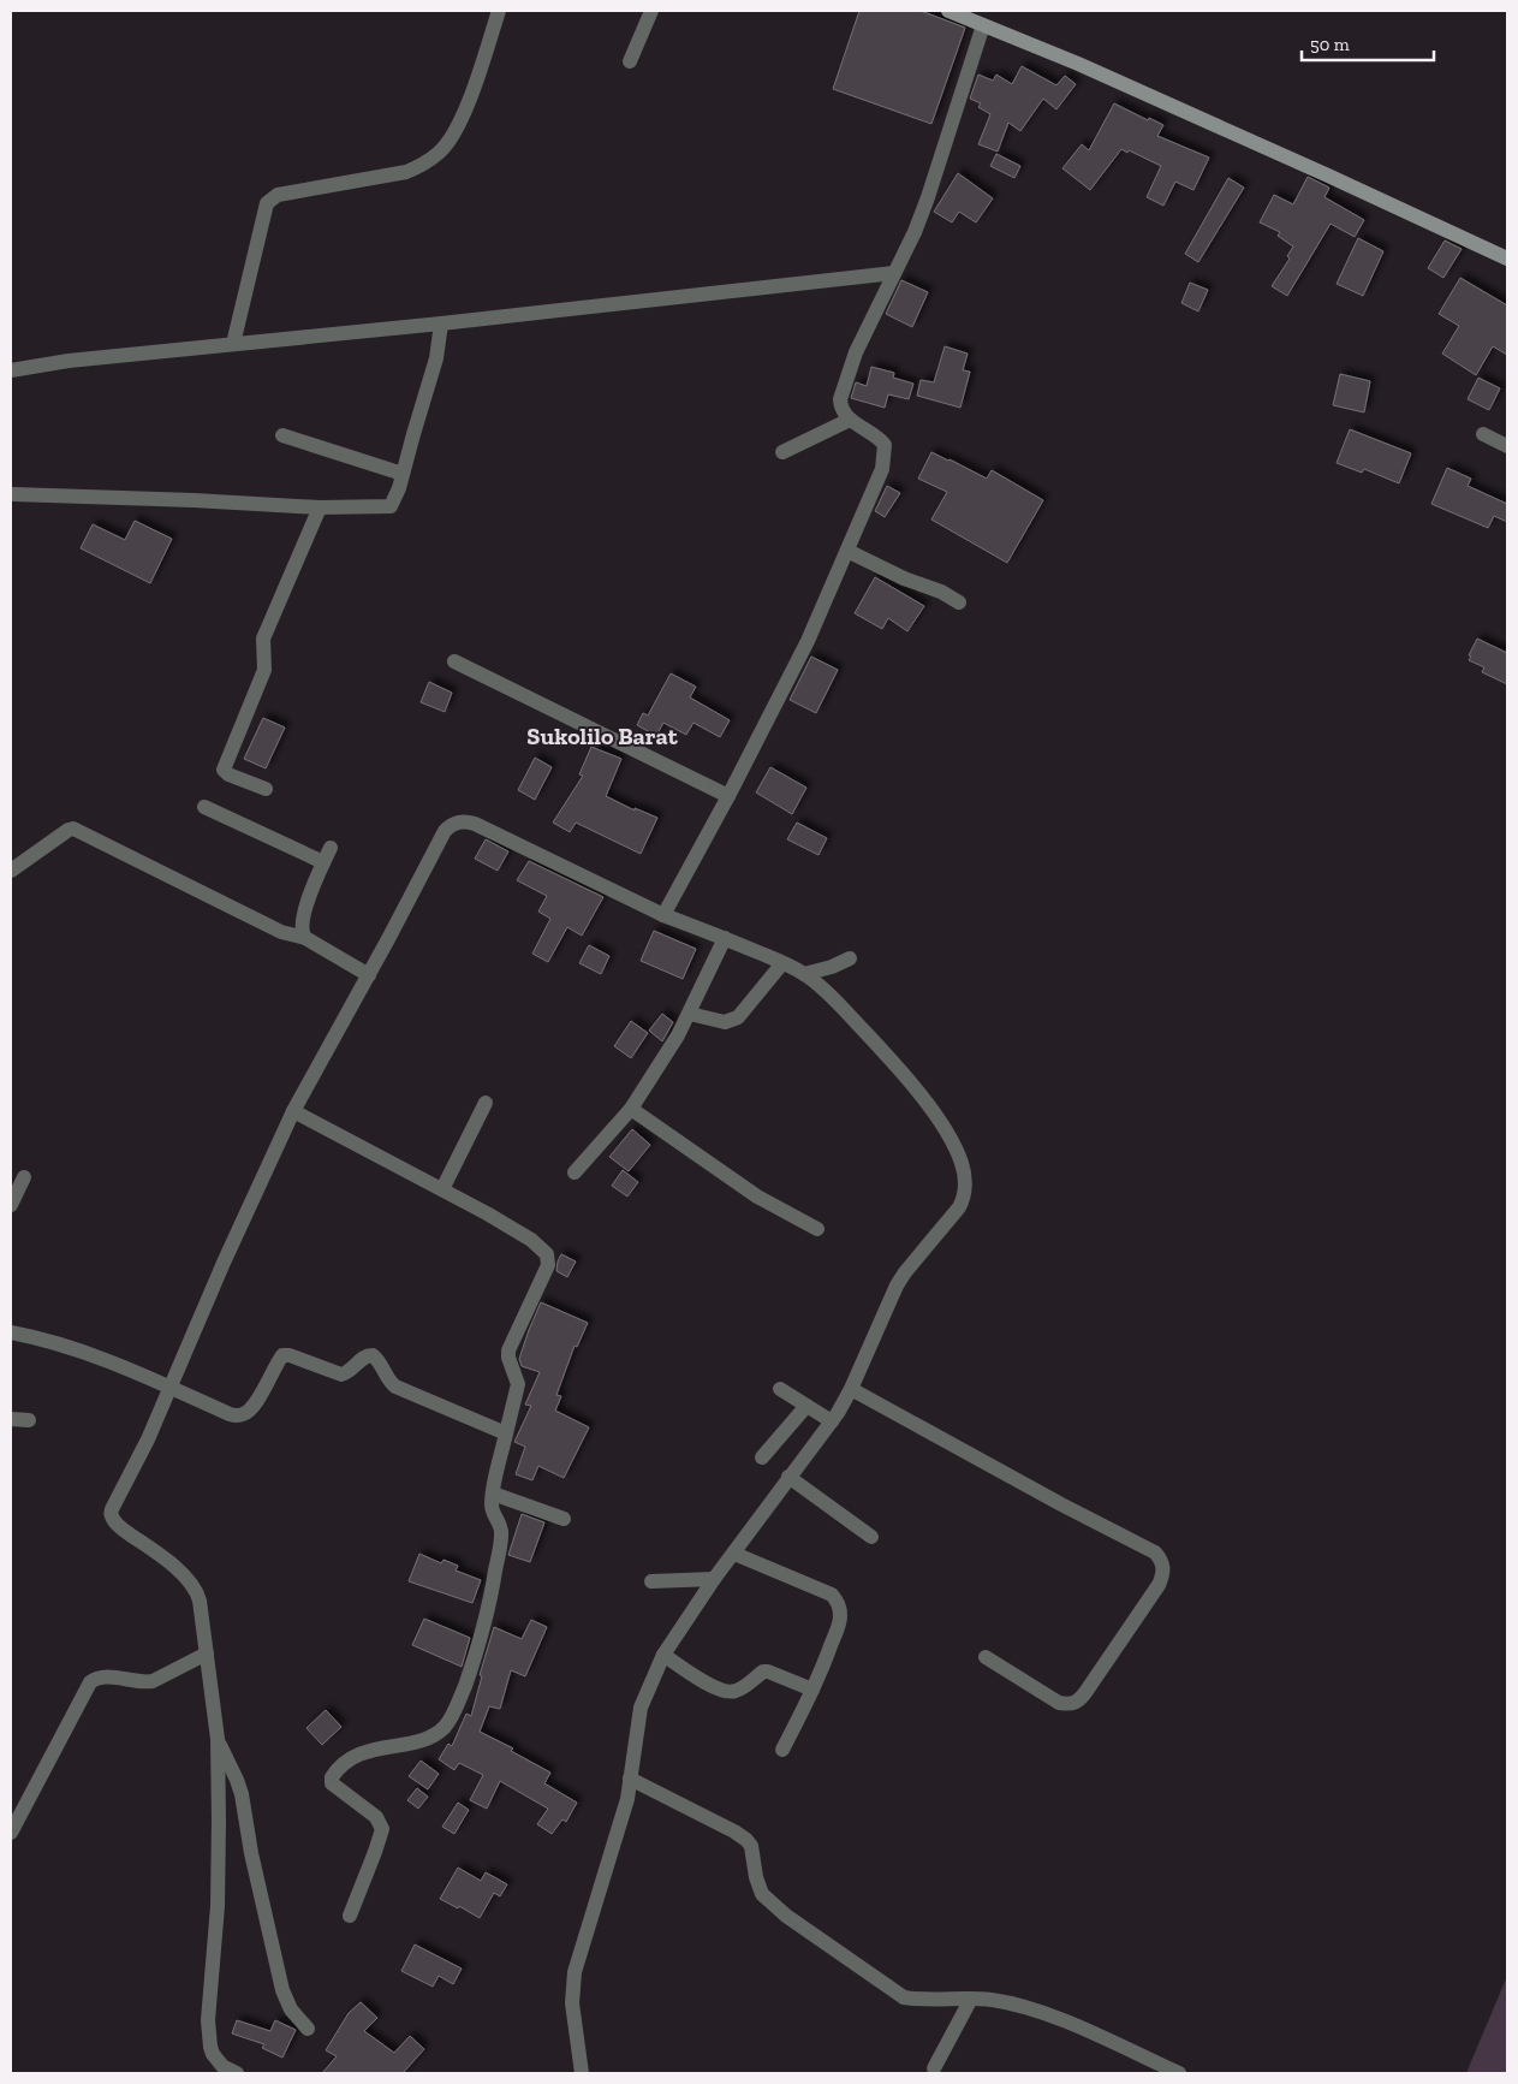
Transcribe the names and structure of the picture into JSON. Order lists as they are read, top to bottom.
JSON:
{
  "districts": ["Sukolilo Barat"],
  "scale_bar": "50 m"
}
